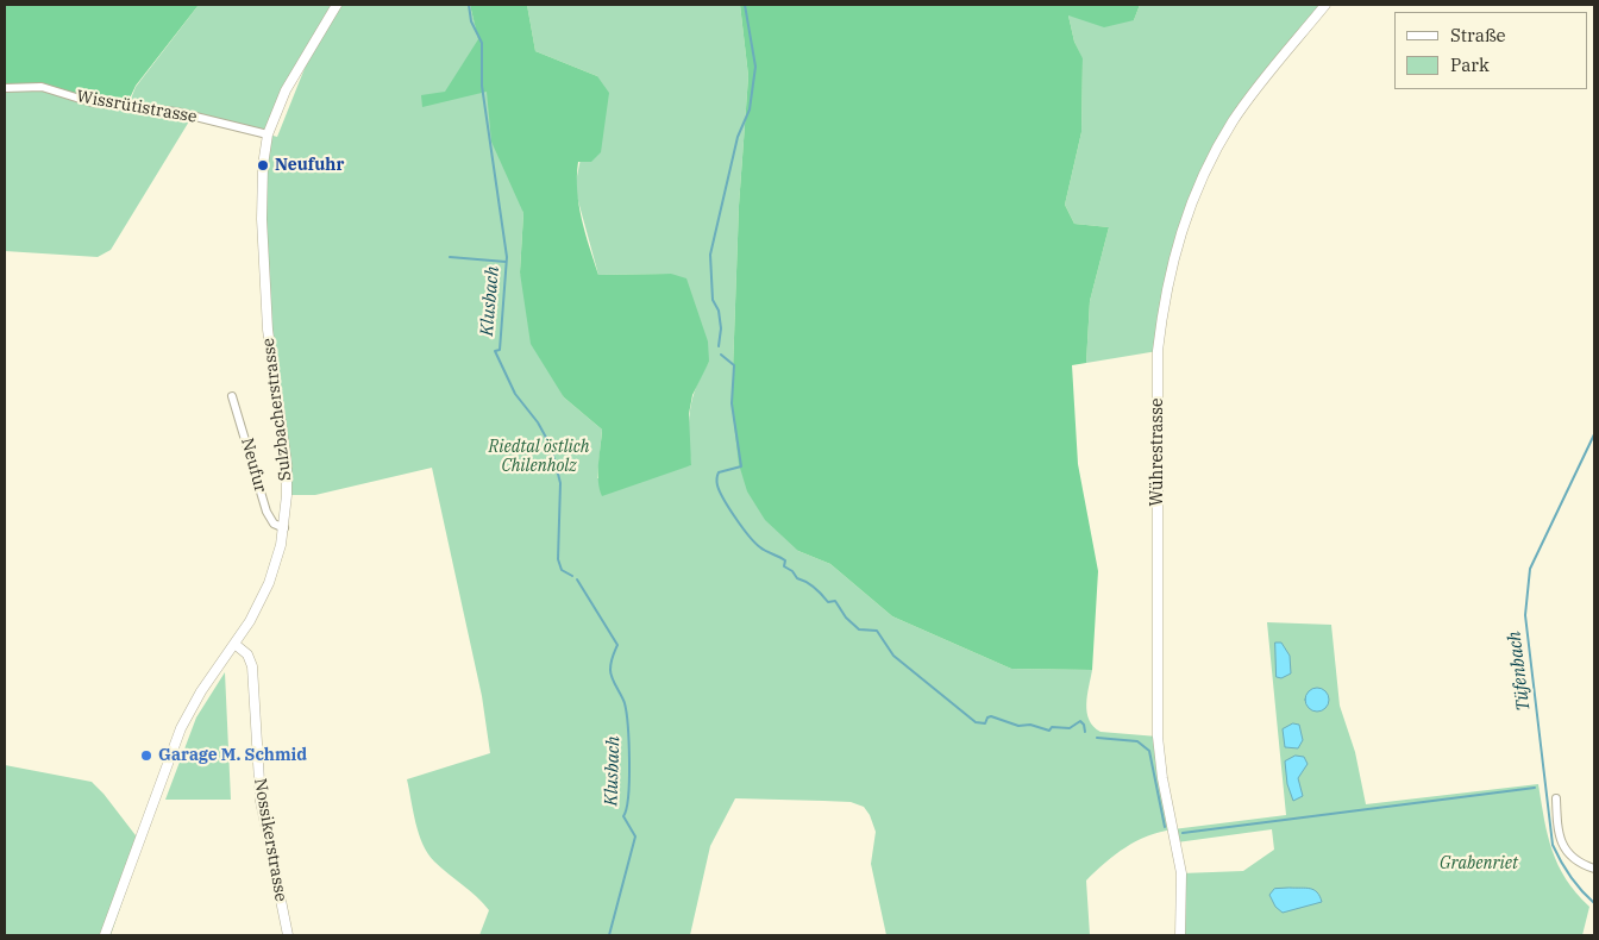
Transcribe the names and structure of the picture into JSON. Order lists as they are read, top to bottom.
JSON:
{
  "streets": {
    "street": [
      "Wissrütistrasse",
      "Sulzbacherstrasse",
      "Wührestrasse",
      "Neufur",
      "Nossikerstrasse"
    ]
  },
  "crossings": [
    ["Wissrütistrasse", "Sulzbacherstrasse"],
    ["Sulzbacherstrasse", "Neufur"],
    ["Sulzbacherstrasse", "Nossikerstrasse"]
  ],
  "water": ["Klusbach", "Tüfenbach"],
  "parks": ["Riedtal östlich Chilenholz", "Grabenriet"],
  "places": ["Neufuhr", "Garage M. Schmid"],
  "legend": ["Straße", "Park"]
}
